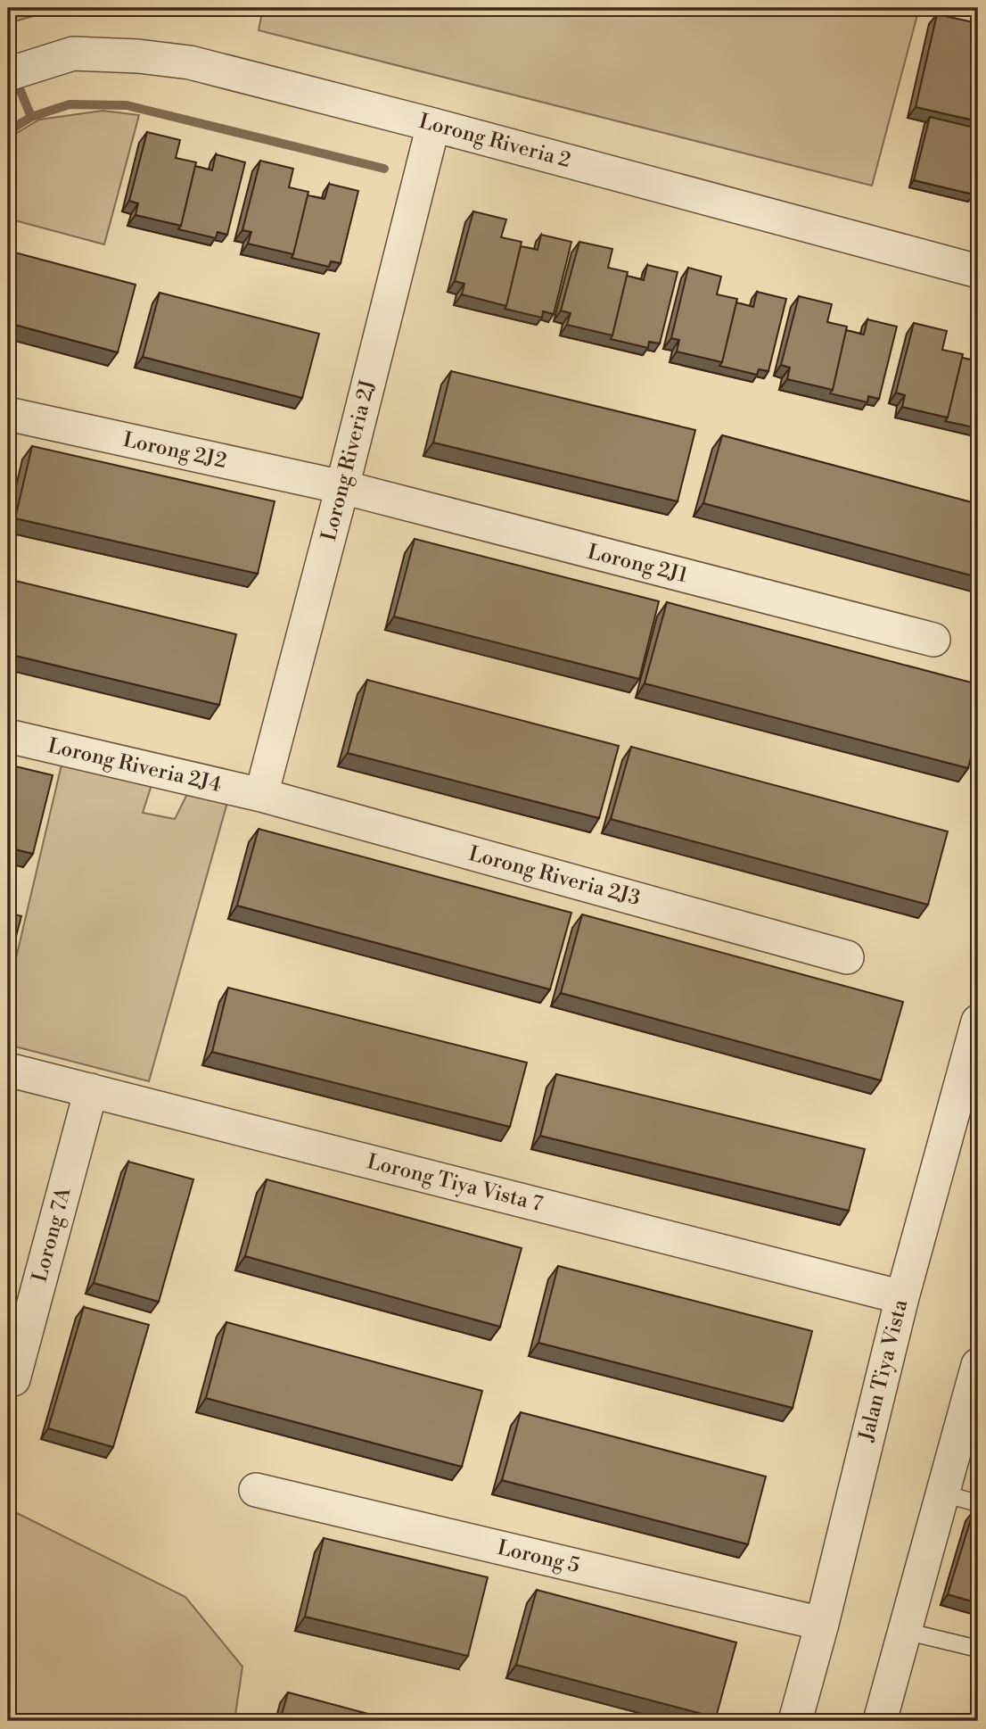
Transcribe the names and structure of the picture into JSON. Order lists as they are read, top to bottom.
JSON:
{
  "streets": {
    "street": [
      "Lorong Riveria 2",
      "Lorong 2J2",
      "Lorong Riveria 2J",
      "Lorong 2J1",
      "Lorong Riveria 2J4",
      "Lorong Riveria 2J3",
      "Lorong Tiya Vista 7",
      "Lorong 7A",
      "Jalan Tiya Vista",
      "Lorong 5"
    ]
  },
  "crossings": [
    ["Lorong Riveria 2", "Lorong Riveria 2J"],
    ["Lorong 2J2", "Lorong Riveria 2J"],
    ["Lorong 2J2", "Lorong 2J1"],
    ["Lorong Riveria 2J", "Lorong 2J1"],
    ["Lorong Riveria 2J", "Lorong Riveria 2J4"],
    ["Lorong Riveria 2J", "Lorong Riveria 2J3"],
    ["Lorong Riveria 2J4", "Lorong Riveria 2J3"],
    ["Lorong Tiya Vista 7", "Lorong 7A"],
    ["Lorong Tiya Vista 7", "Jalan Tiya Vista"],
    ["Jalan Tiya Vista", "Lorong 5"]
  ]
}
